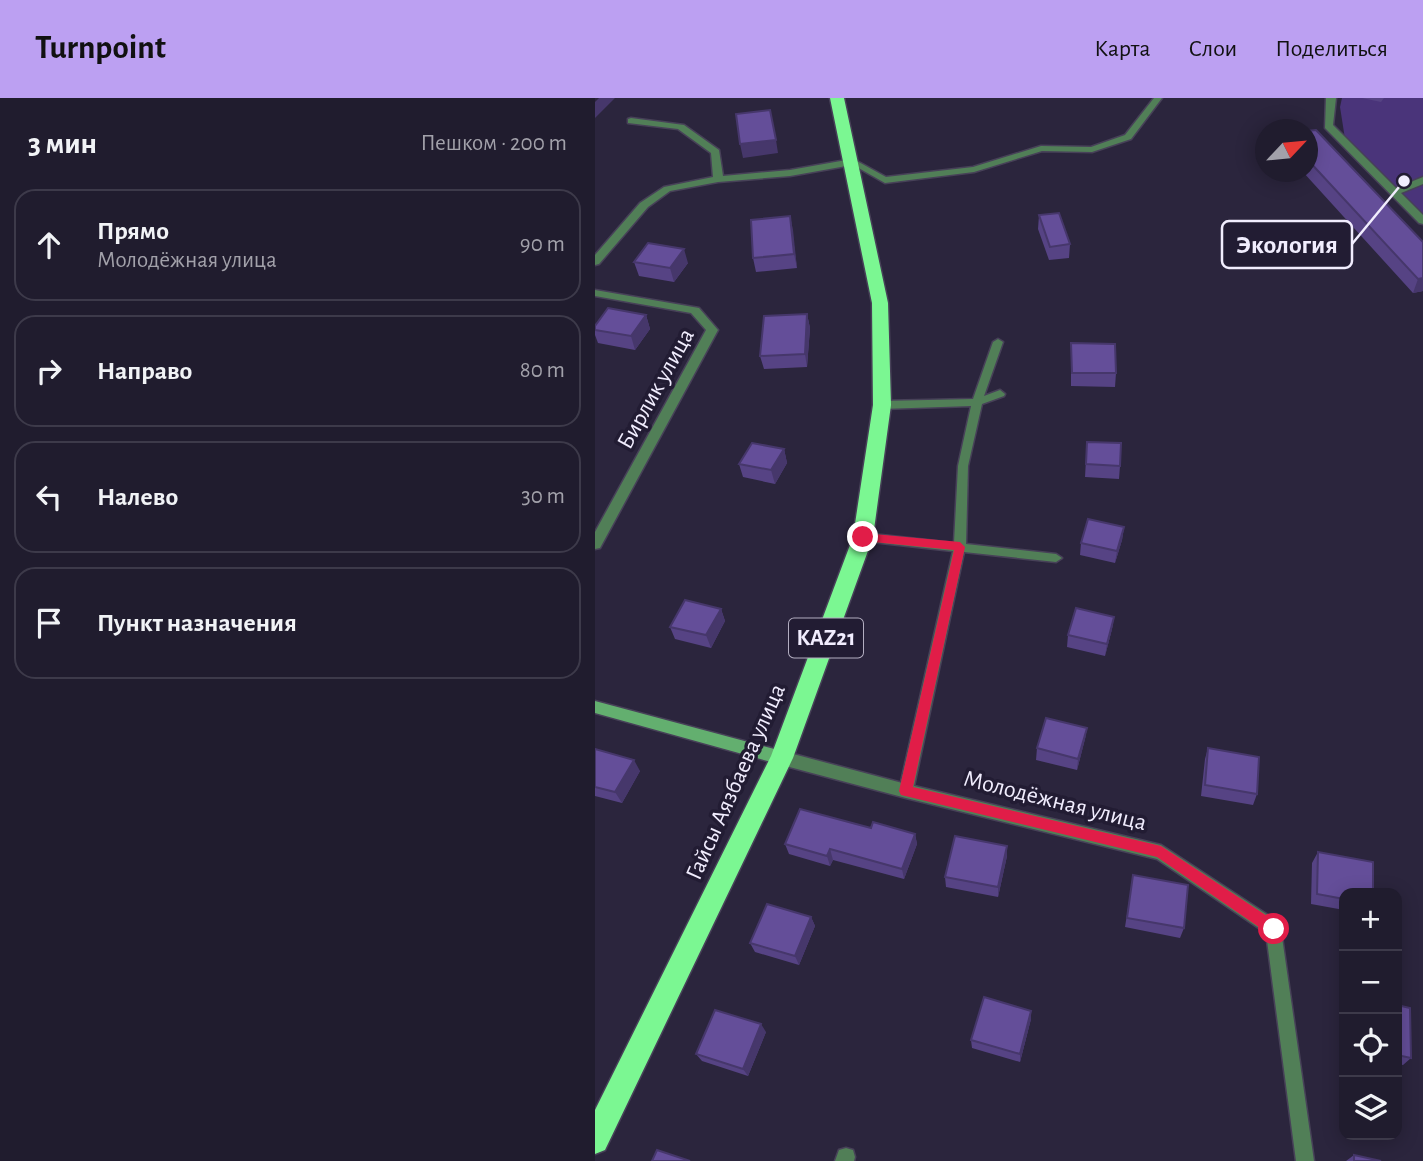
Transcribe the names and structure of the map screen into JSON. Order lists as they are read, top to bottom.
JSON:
{
  "streets": {
    "highway": ["KAZ21", "Гайсы Аязбаева улица"],
    "street": ["Бирлик улица", "Молодёжная улица"]
  },
  "crossings": [
    ["Гайсы Аязбаева улица", "Молодёжная улица"]
  ],
  "places": ["Экология"],
  "north": "top right",
  "page": {
    "header": "Turnpoint",
    "nav": ["Карта", "Слои", "Поделиться"],
    "heading": ["3 мин", "Пешком · 200 m"],
    "list": [
      ["Прямо", "Молодёжная улица", "90 m"],
      ["Направо", "80 m"],
      ["Налево", "30 m"],
      "Пункт назначения"
    ],
    "map_buttons": ["+", "−"]
  }
}
